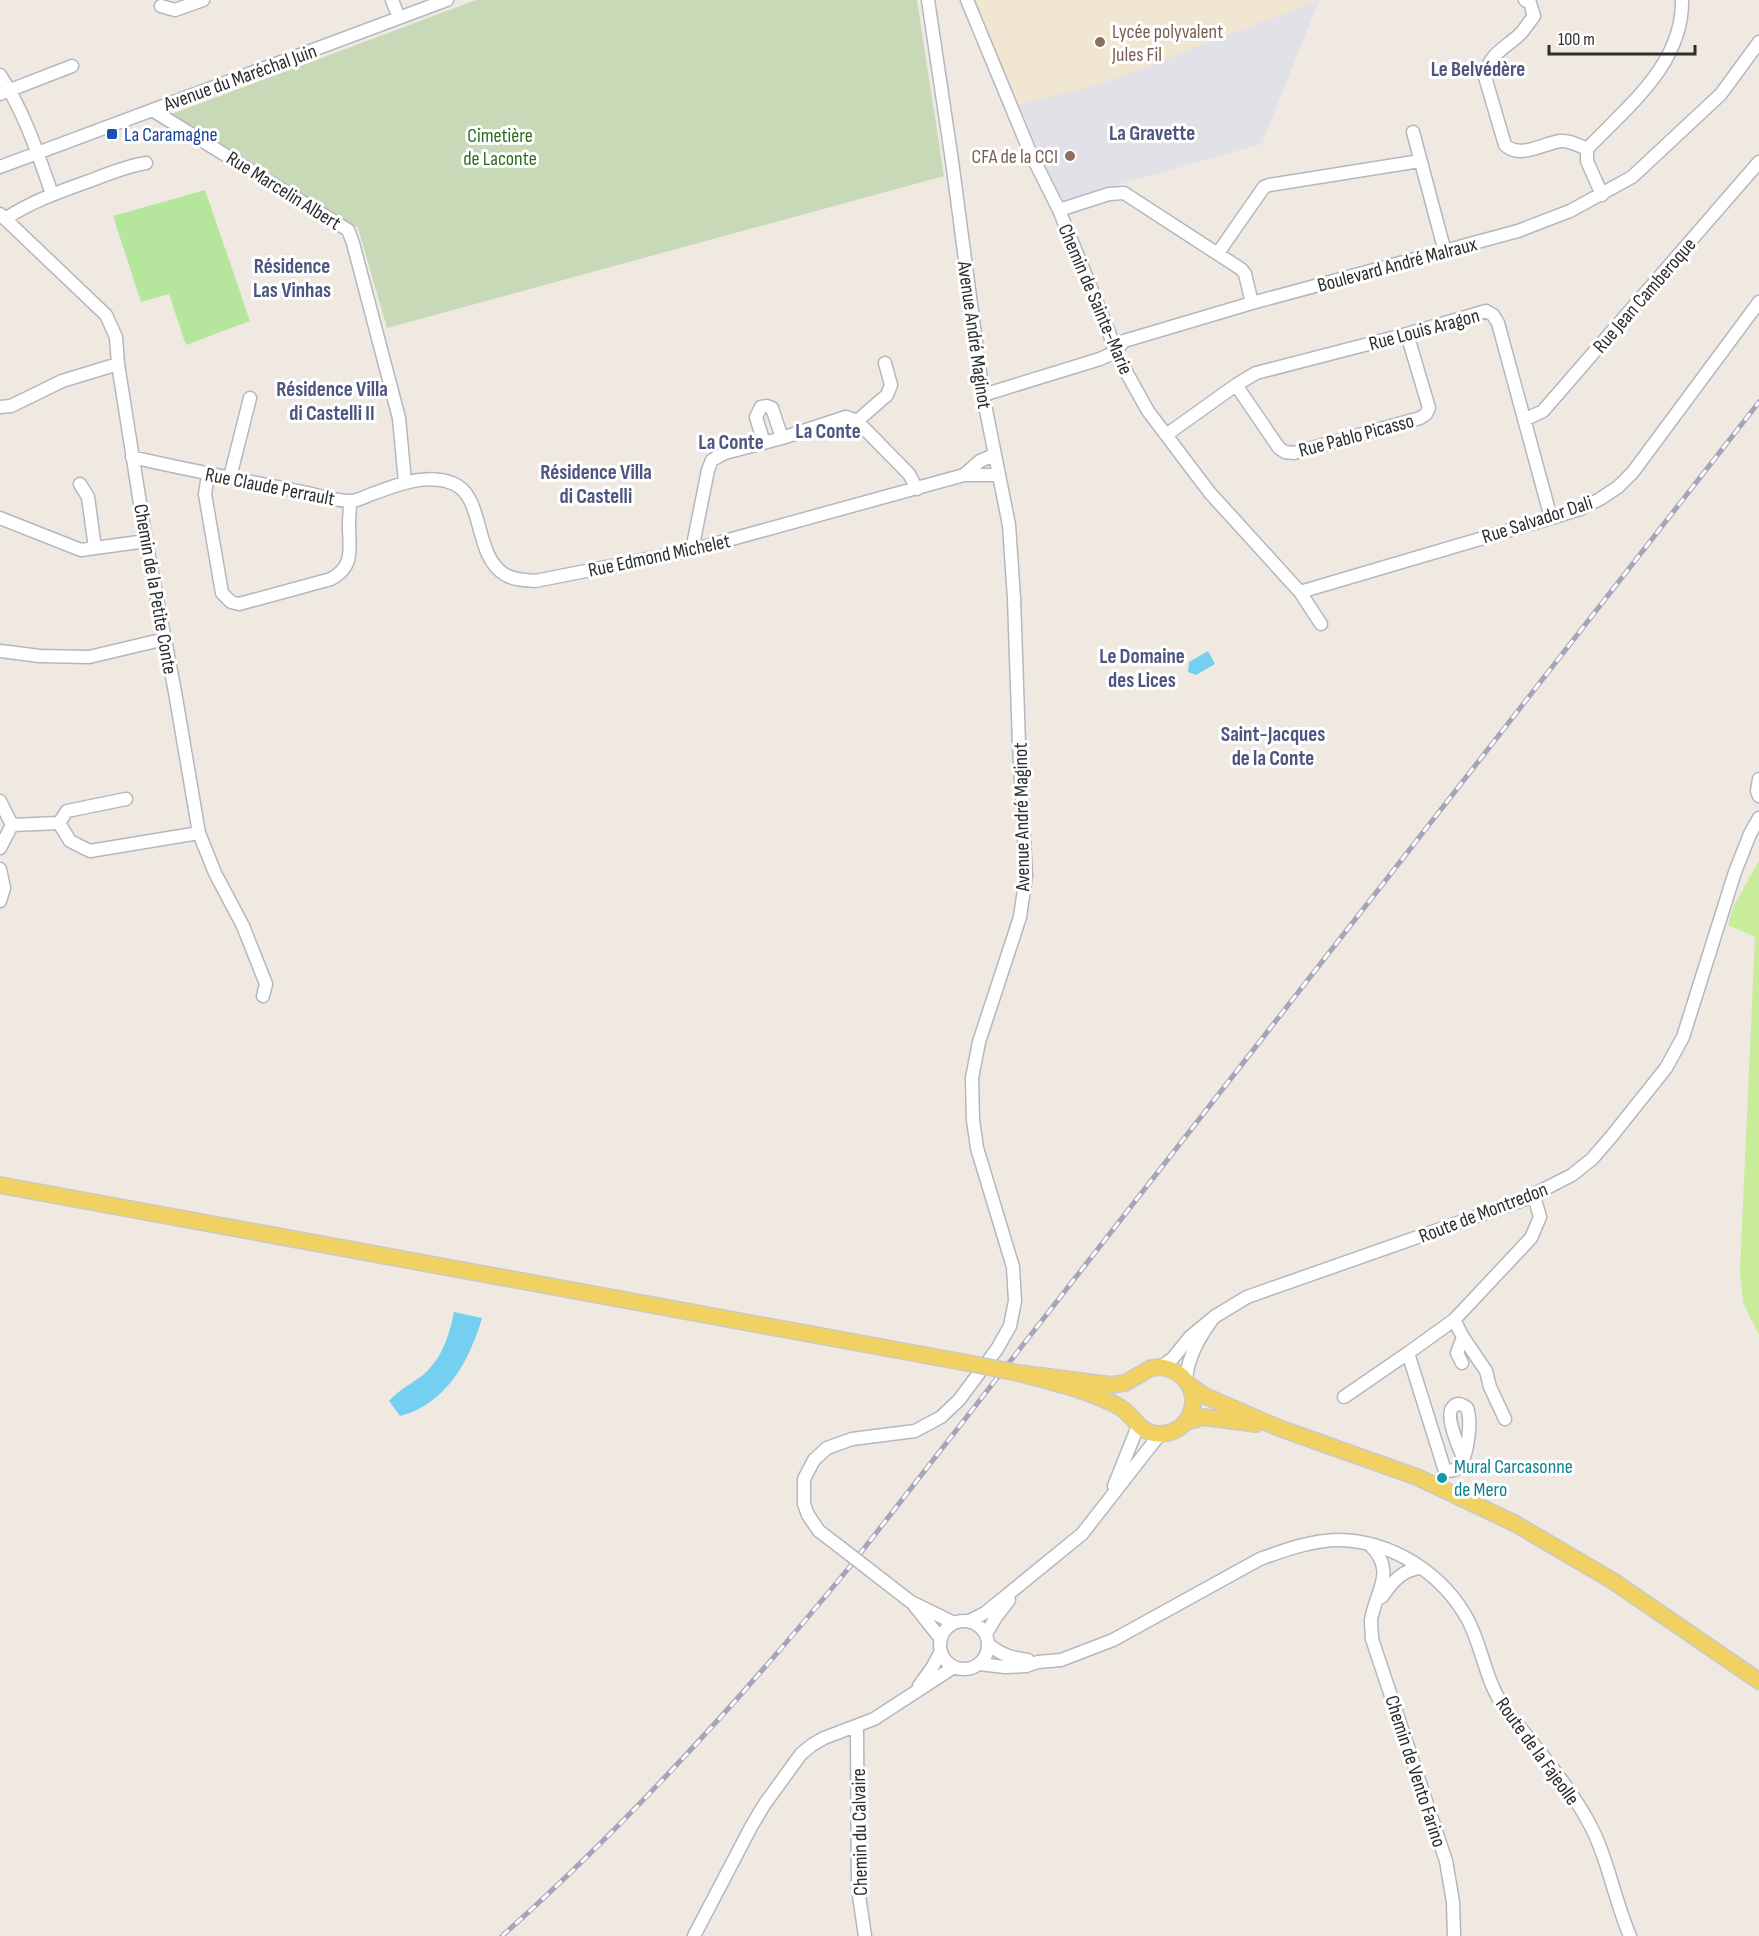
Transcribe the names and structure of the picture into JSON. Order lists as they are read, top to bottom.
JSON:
{
  "streets": {
    "street": [
      "Avenue du Maréchal Juin",
      "Rue Marcelin Albert",
      "Boulevard André Malraux",
      "Rue Jean Camberoque",
      "Chemin de Sainte-Marie",
      "Rue Louis Aragon",
      "Avenue André Maginot",
      "Rue Pablo Picasso",
      "Rue Claude Perrault",
      "Rue Salvador Dali",
      "Rue Edmond Michelet",
      "Chemin de la Petite Conte",
      "Route de Montredon",
      "Route de la Fajeolle",
      "Chemin de Vento Farino",
      "Chemin du Calvaire"
    ]
  },
  "crossings": [
    ["Avenue du Maréchal Juin", "Rue Marcelin Albert"],
    ["Rue Marcelin Albert", "Rue Claude Perrault"],
    ["Rue Marcelin Albert", "Rue Edmond Michelet"],
    ["Boulevard André Malraux", "Chemin de Sainte-Marie"],
    ["Boulevard André Malraux", "Avenue André Maginot"],
    ["Rue Jean Camberoque", "Rue Louis Aragon"],
    ["Chemin de Sainte-Marie", "Rue Louis Aragon"],
    ["Chemin de Sainte-Marie", "Rue Salvador Dali"],
    ["Rue Louis Aragon", "Rue Pablo Picasso"],
    ["Rue Louis Aragon", "Rue Salvador Dali"],
    ["Avenue André Maginot", "Rue Edmond Michelet"],
    ["Rue Claude Perrault", "Rue Edmond Michelet"],
    ["Rue Claude Perrault", "Chemin de la Petite Conte"],
    ["Route de la Fajeolle", "Chemin de Vento Farino"]
  ],
  "districts": [
    "Le Belvédère",
    "La Gravette",
    "Résidence Las Vinhas",
    "Résidence Villa di Castelli II",
    "La Conte",
    "La Conte",
    "Résidence Villa di Castelli",
    "Le Domaine des Lices",
    "Saint-Jacques de la Conte"
  ],
  "parks": ["Cimetière de Laconte"],
  "places": {
    "other": ["Lycée polyvalent Jules Fil", "CFA de la CCI", "Mural Carcasonne de Mero"],
    "transit": ["La Caramagne"]
  },
  "scale_bar": "100 m"
}
